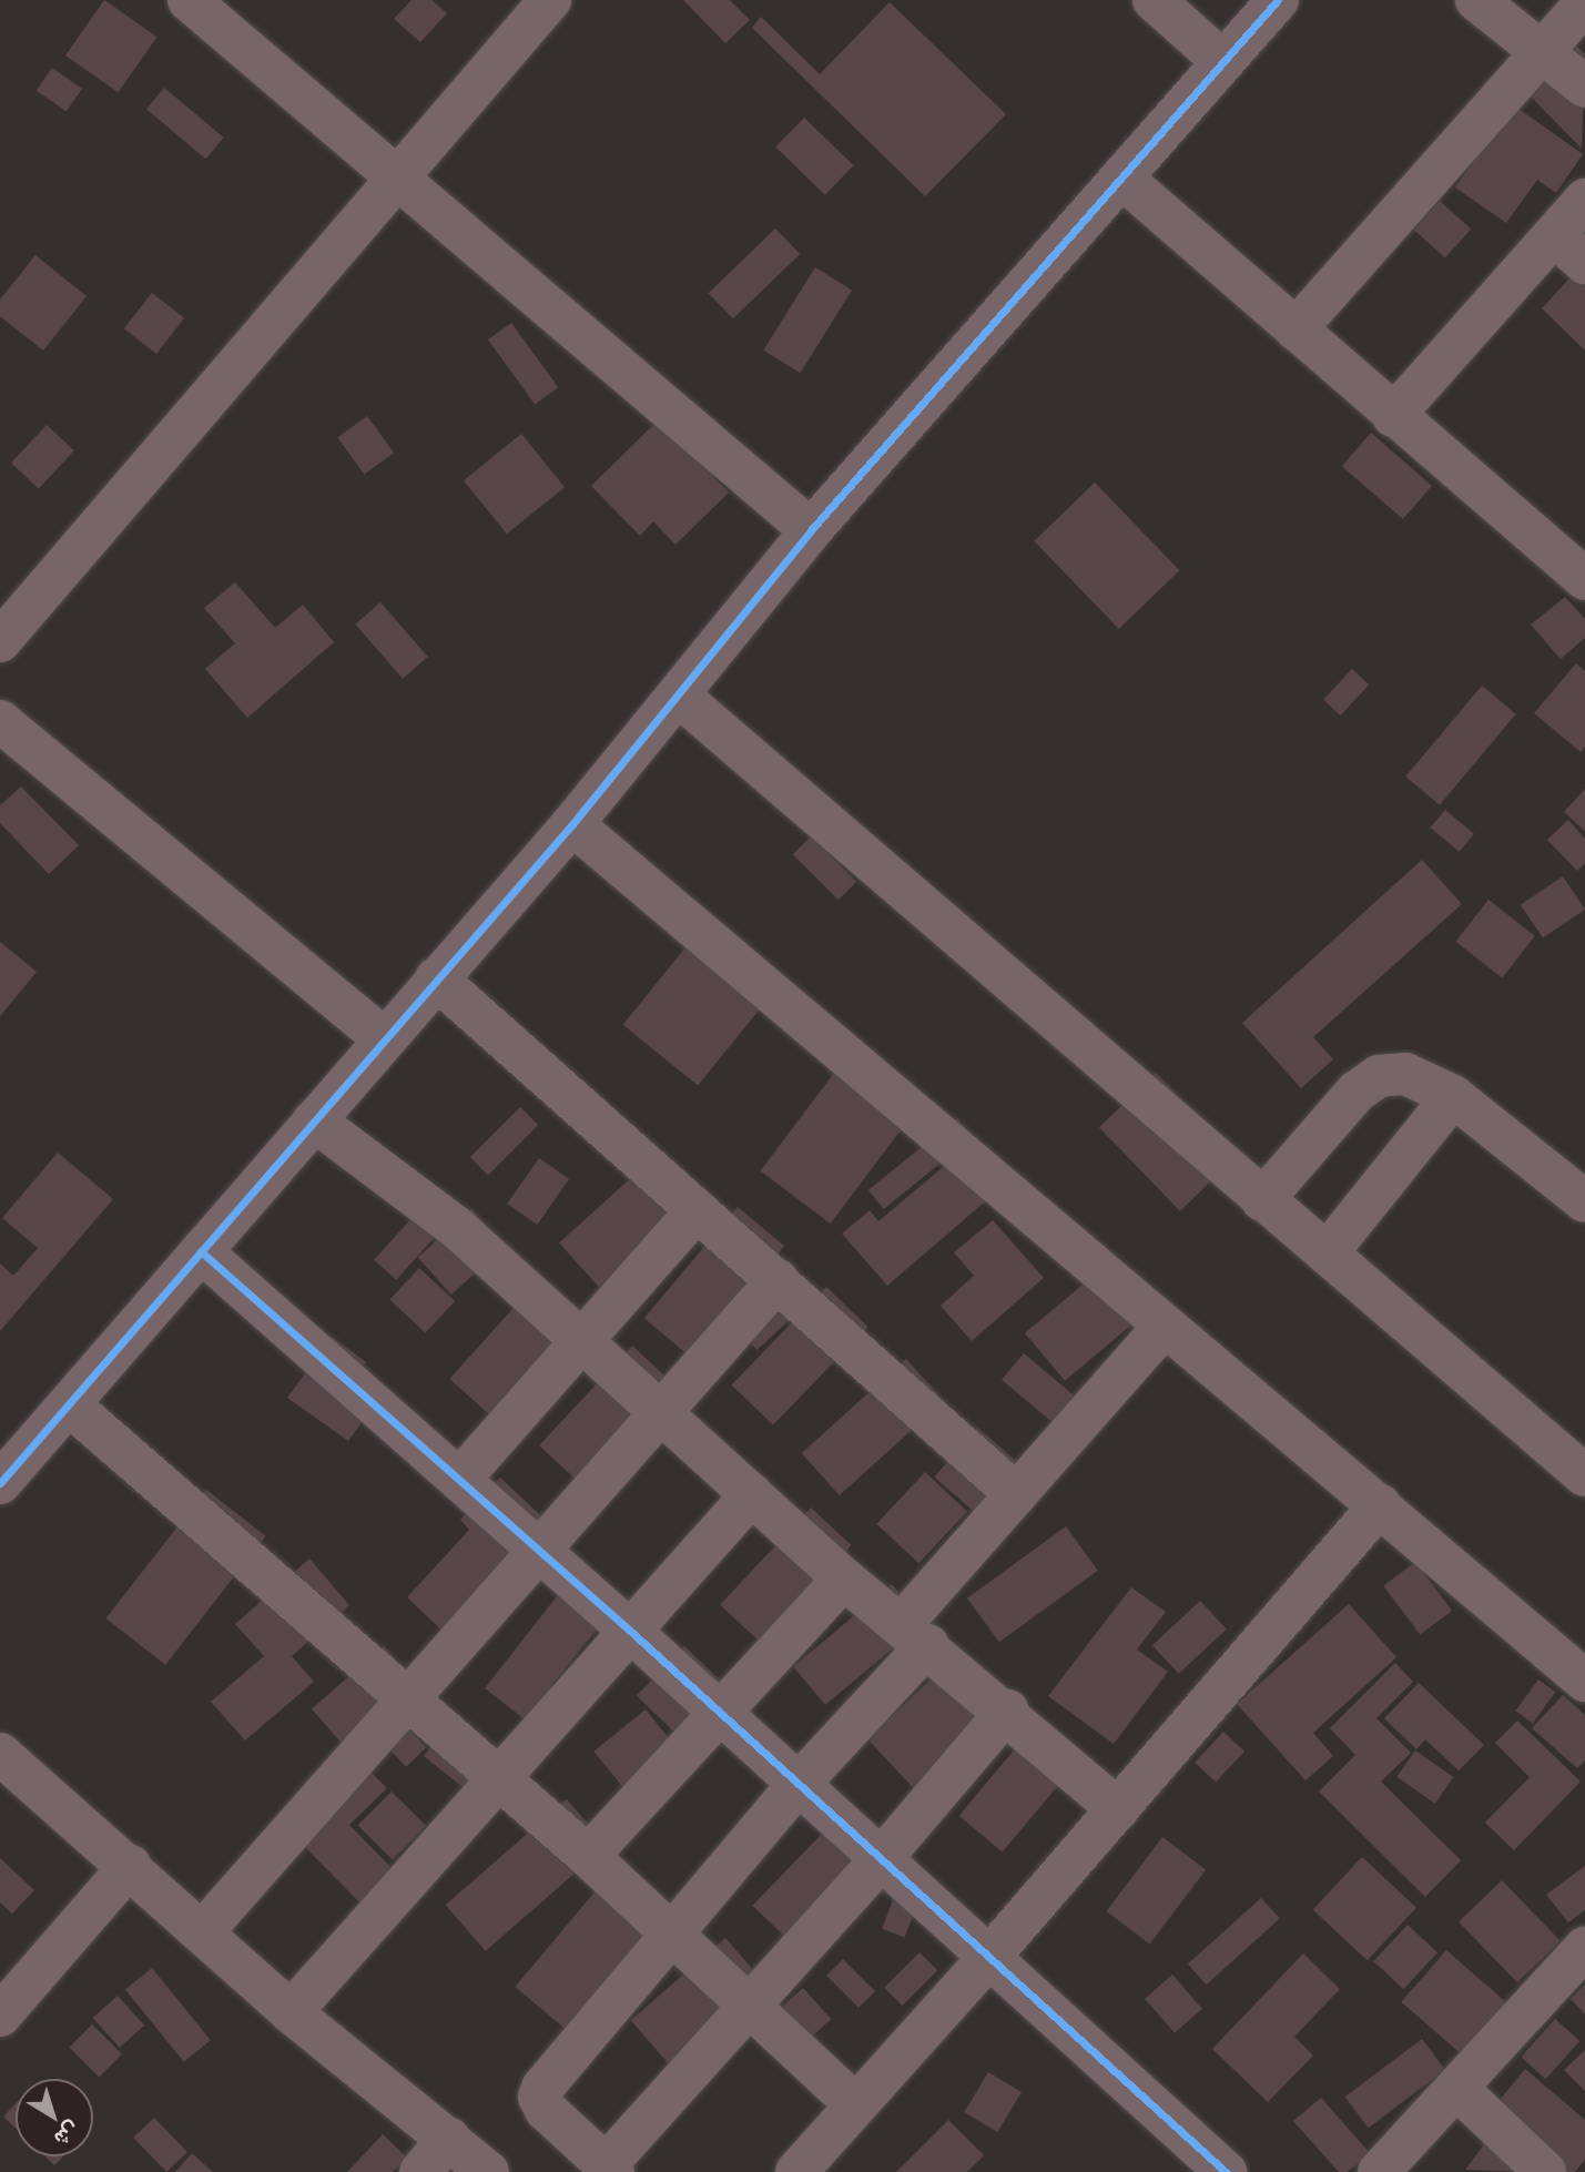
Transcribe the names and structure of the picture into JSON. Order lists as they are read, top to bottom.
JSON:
{
  "north": "bottom right"
}
